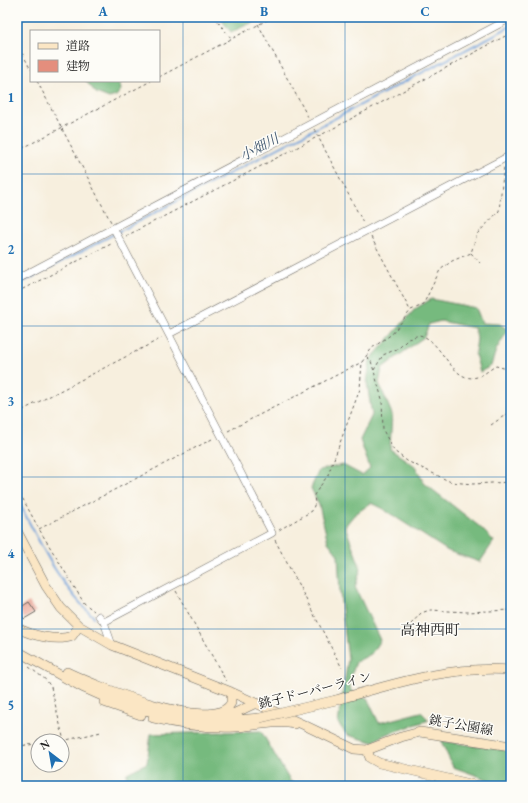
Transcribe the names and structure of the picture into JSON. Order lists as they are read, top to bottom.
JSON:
{
  "streets": {
    "main road": ["銚子ドーバーライン", "銚子公園線"]
  },
  "districts": ["高神西町"],
  "water": ["小畑川"],
  "legend": ["道路", "建物"],
  "north": "top left",
  "grid": {
    "columns": ["A", "B", "C"],
    "rows": [
      "1",
      "2",
      "3",
      "4",
      "5"
    ]
  }
}
